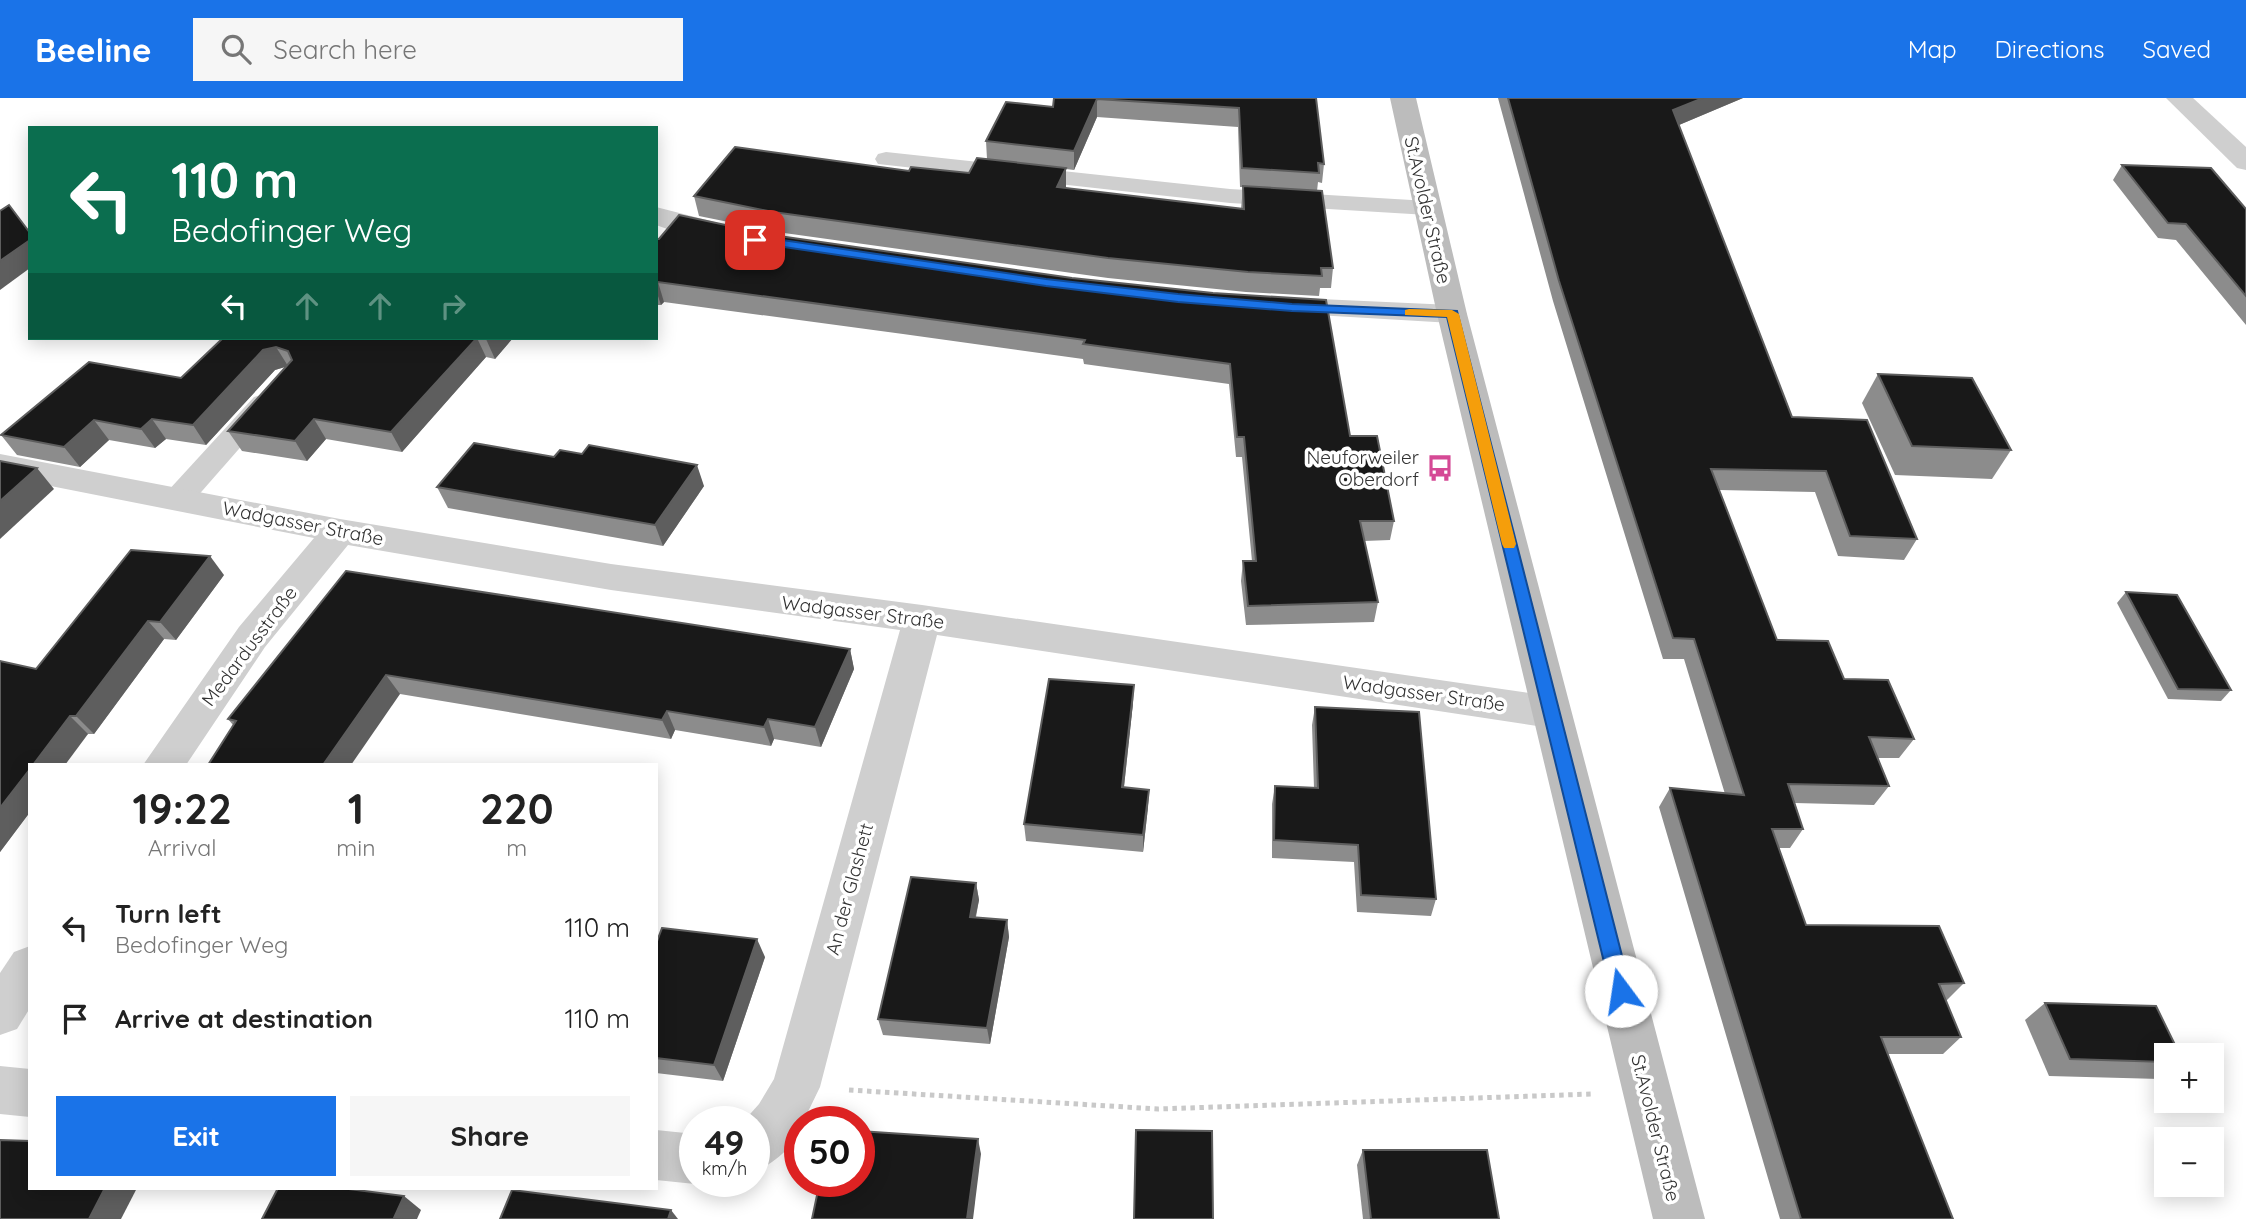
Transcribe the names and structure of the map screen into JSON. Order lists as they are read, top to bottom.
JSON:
{
  "streets": {
    "main road": ["St.Avolder Straße"],
    "street": ["Wadgasser Straße", "Medardusstraße", "An der Glashett"]
  },
  "crossings": [
    ["St.Avolder Straße", "Wadgasser Straße"],
    ["Wadgasser Straße", "Medardusstraße"],
    ["Wadgasser Straße", "An der Glashett"]
  ],
  "places": {
    "bus stop": ["Neuforweiler Oberdorf"]
  },
  "page": {
    "header": "Beeline",
    "search": "Search here",
    "nav": ["Map", "Directions", "Saved"],
    "turn": ["110 m", "Bedofinger Weg"],
    "eta": [
      "19:22",
      "Arrival",
      "1",
      "min",
      "220",
      "m"
    ],
    "list": [
      {
        "name": "Turn left",
        "note": "Bedofinger Weg",
        "value": "110 m"
      },
      {
        "name": "Arrive at destination",
        "value": "110 m"
      }
    ],
    "map_buttons": ["+", "−"],
    "buttons": ["Exit", "Share"],
    "speed": "49 km/h",
    "limit": "50"
  }
}
